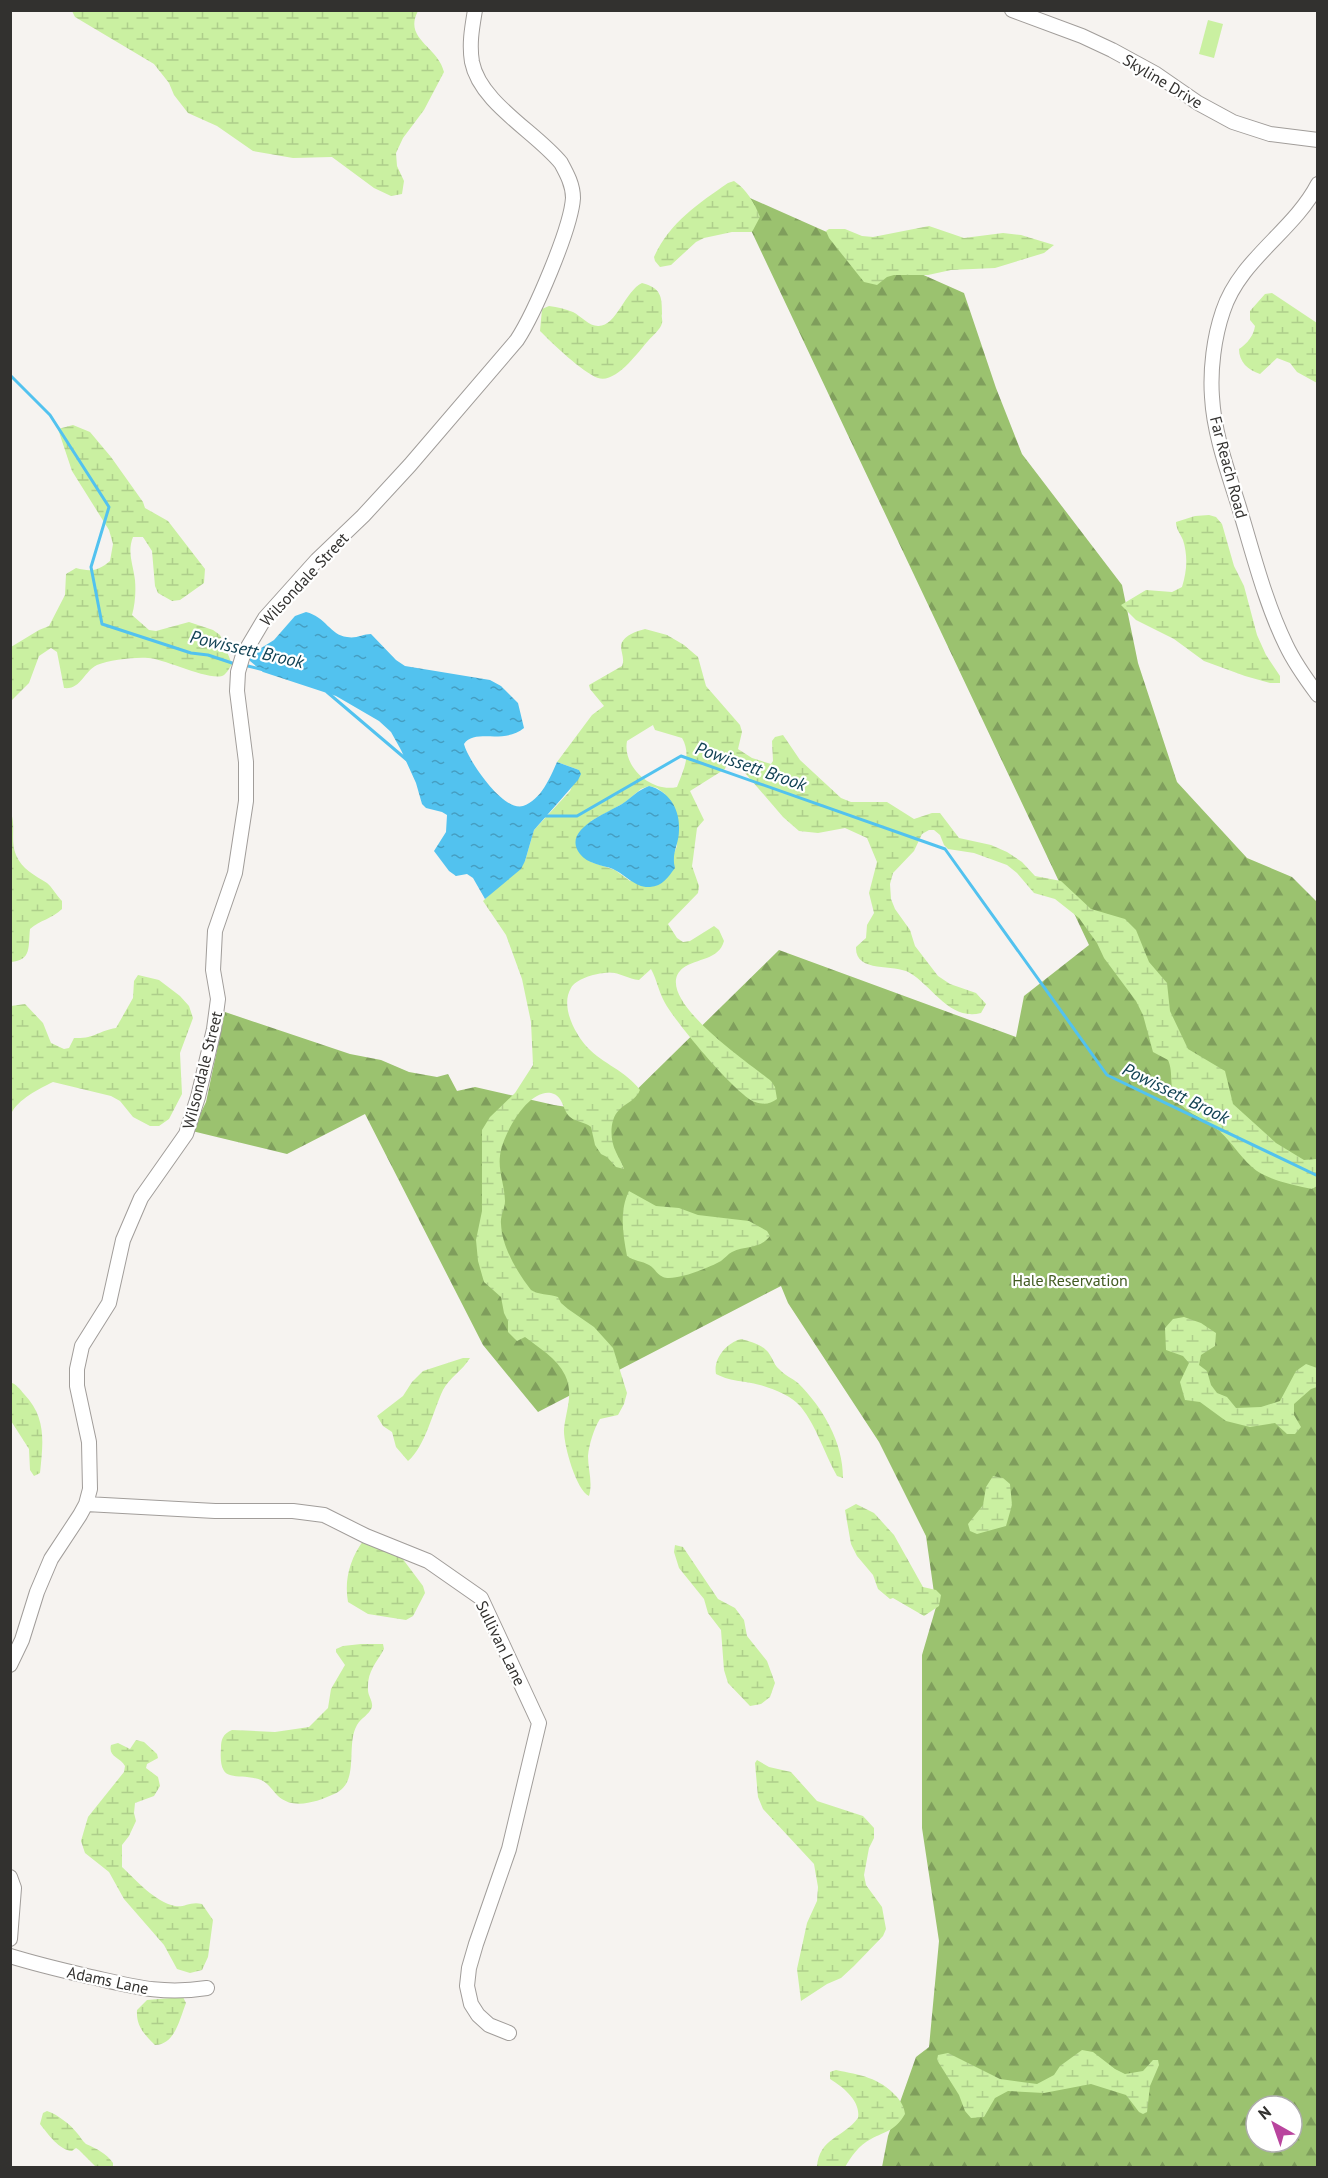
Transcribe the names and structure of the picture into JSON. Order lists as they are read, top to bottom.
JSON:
{
  "streets": {
    "street": [
      "Skyline Drive",
      "Far Reach Road",
      "Wilsondale Street",
      "Sullivan Lane",
      "Adams Lane"
    ]
  },
  "crossings": [
    ["Wilsondale Street", "Sullivan Lane"]
  ],
  "water": ["Powissett Brook"],
  "parks": ["Hale Reservation"],
  "north": "top left"
}
